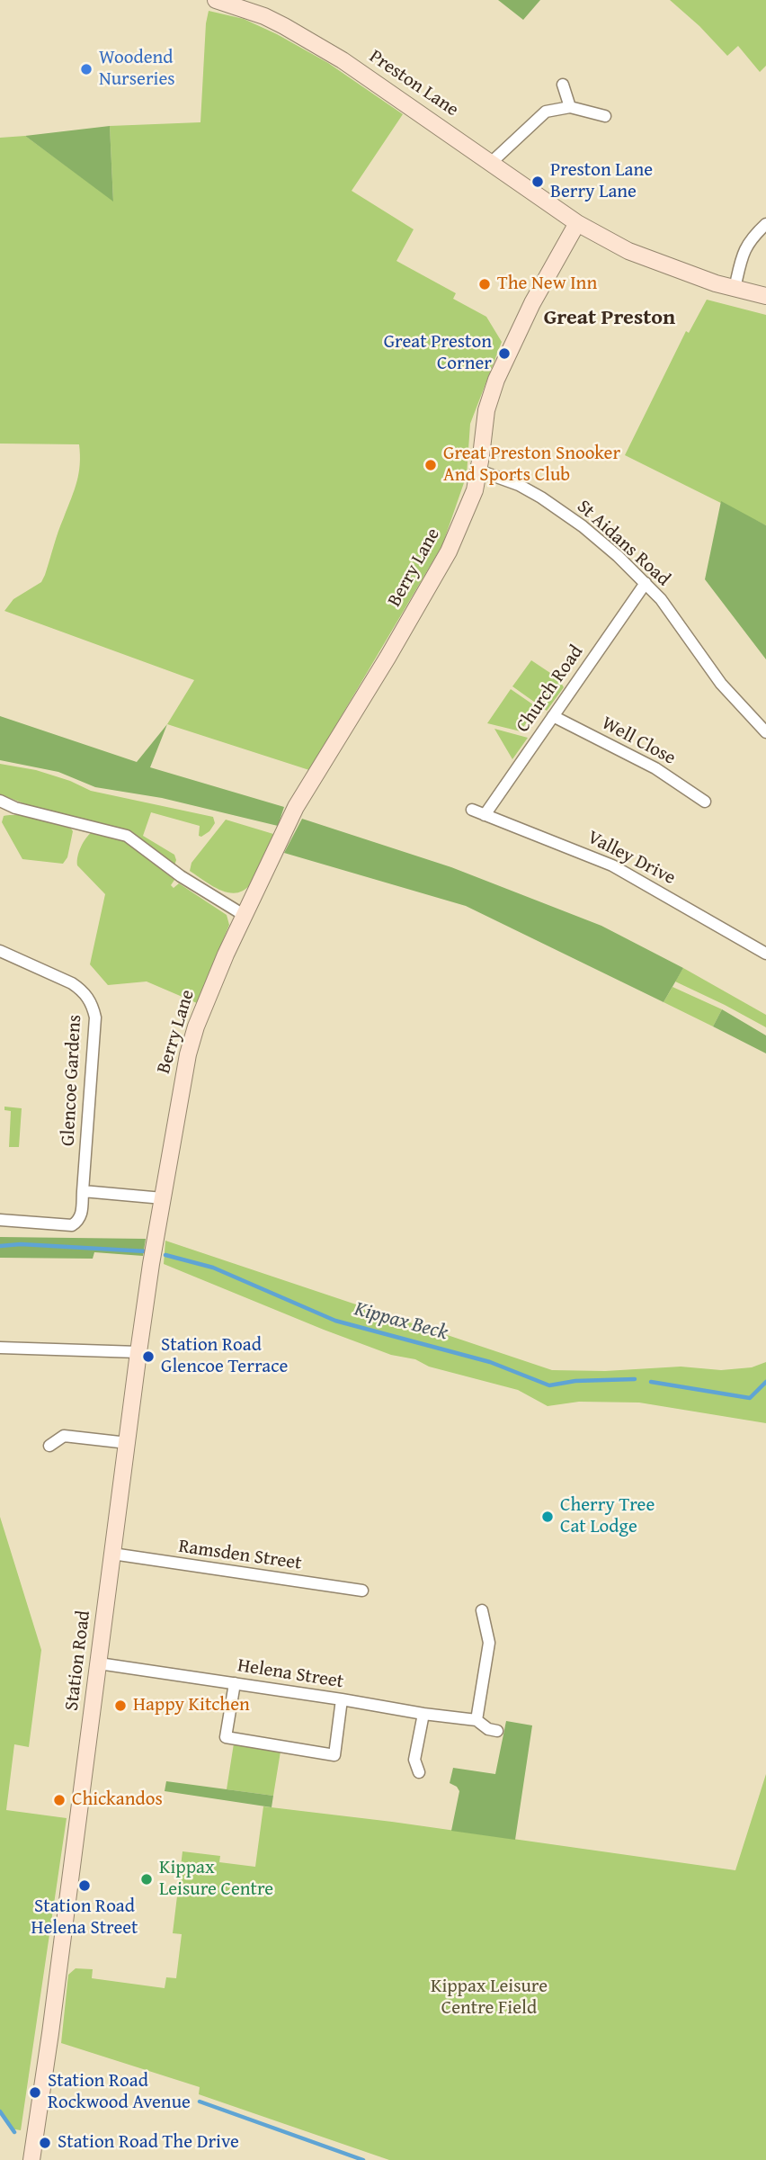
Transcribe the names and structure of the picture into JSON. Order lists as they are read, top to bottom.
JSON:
{
  "streets": {
    "street": [
      "Preston Lane",
      "St Aidans Road",
      "Berry Lane",
      "Church Road",
      "Well Close",
      "Valley Drive",
      "Glencoe Gardens",
      "Ramsden Street",
      "Station Road",
      "Helena Street"
    ]
  },
  "crossings": [
    ["Preston Lane", "Berry Lane"],
    ["St Aidans Road", "Berry Lane"],
    ["St Aidans Road", "Church Road"],
    ["Berry Lane", "Station Road"],
    ["Church Road", "Well Close"],
    ["Church Road", "Valley Drive"],
    ["Ramsden Street", "Station Road"],
    ["Station Road", "Helena Street"]
  ],
  "districts": ["Great Preston"],
  "water": ["Kippax Beck"],
  "parks": ["Kippax Leisure Centre Field"],
  "places": [
    "Woodend Nurseries",
    "Preston Lane Berry Lane",
    "The New Inn",
    "Great Preston Corner",
    "Great Preston Snooker And Sports Club",
    "Station Road Glencoe Terrace",
    "Cherry Tree Cat Lodge",
    "Happy Kitchen",
    "Chickandos",
    "Kippax Leisure Centre",
    "Station Road Helena Street",
    "Station Road Rockwood Avenue",
    "Station Road The Drive"
  ]
}
